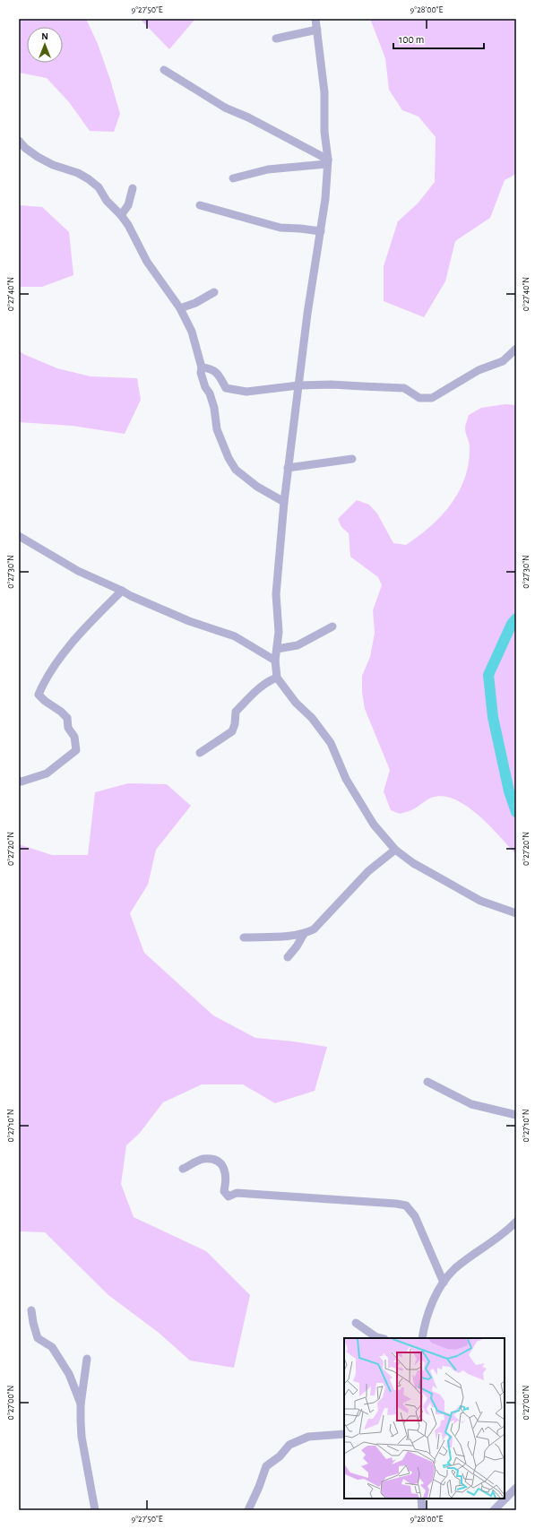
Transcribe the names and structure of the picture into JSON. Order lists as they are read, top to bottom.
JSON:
{
  "scale_bar": "100 m",
  "north": "top",
  "coordinates": [
    "9°27'50\"E",
    "9°28'00\"E",
    "0°27'40\"N",
    "0°27'30\"N",
    "0°27'20\"N",
    "0°27'10\"N",
    "0°27'00\"N"
  ]
}
